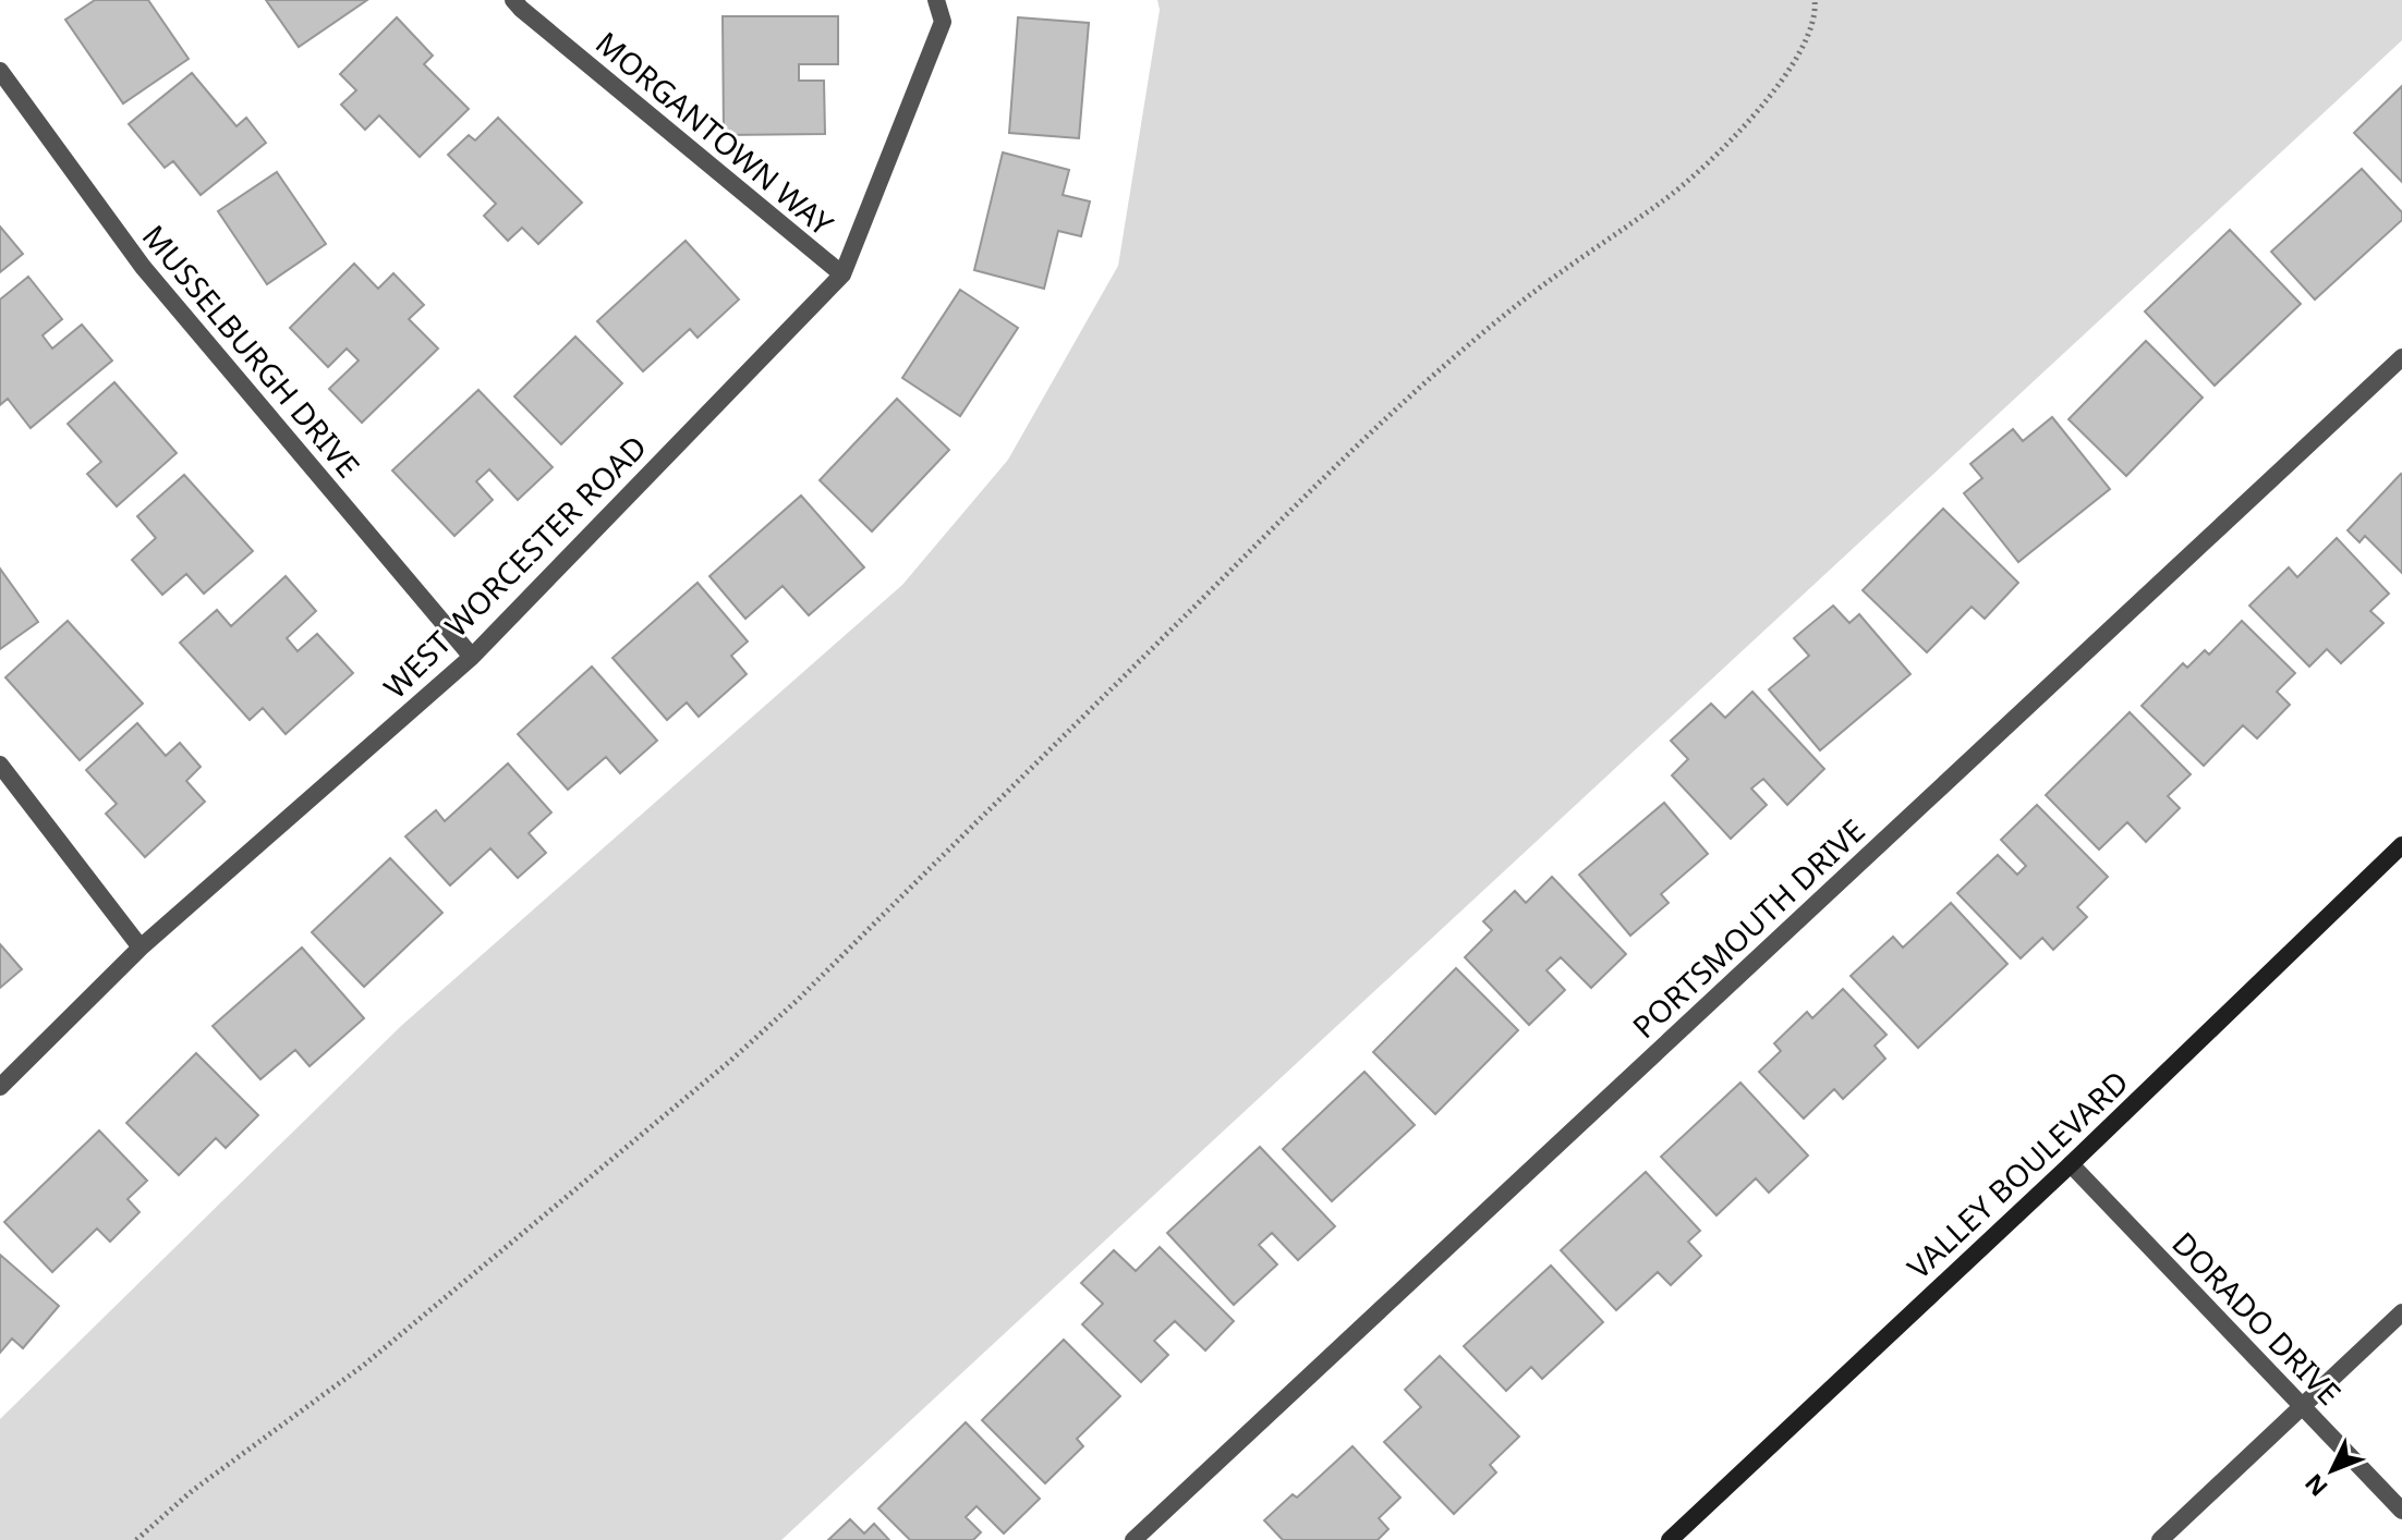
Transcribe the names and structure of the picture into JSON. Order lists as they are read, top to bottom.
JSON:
{
  "streets": {
    "street": [
      "MORGANTOWN WAY",
      "MUSSELBURGH DRIVE",
      "WEST WORCESTER ROAD",
      "PORTSMOUTH DRIVE",
      "VALLEY BOULEVARD",
      "DORADO DRIVE"
    ]
  },
  "crossings": [
    ["MORGANTOWN WAY", "WEST WORCESTER ROAD"],
    ["MUSSELBURGH DRIVE", "WEST WORCESTER ROAD"],
    ["VALLEY BOULEVARD", "DORADO DRIVE"]
  ],
  "north": "bottom left"
}
